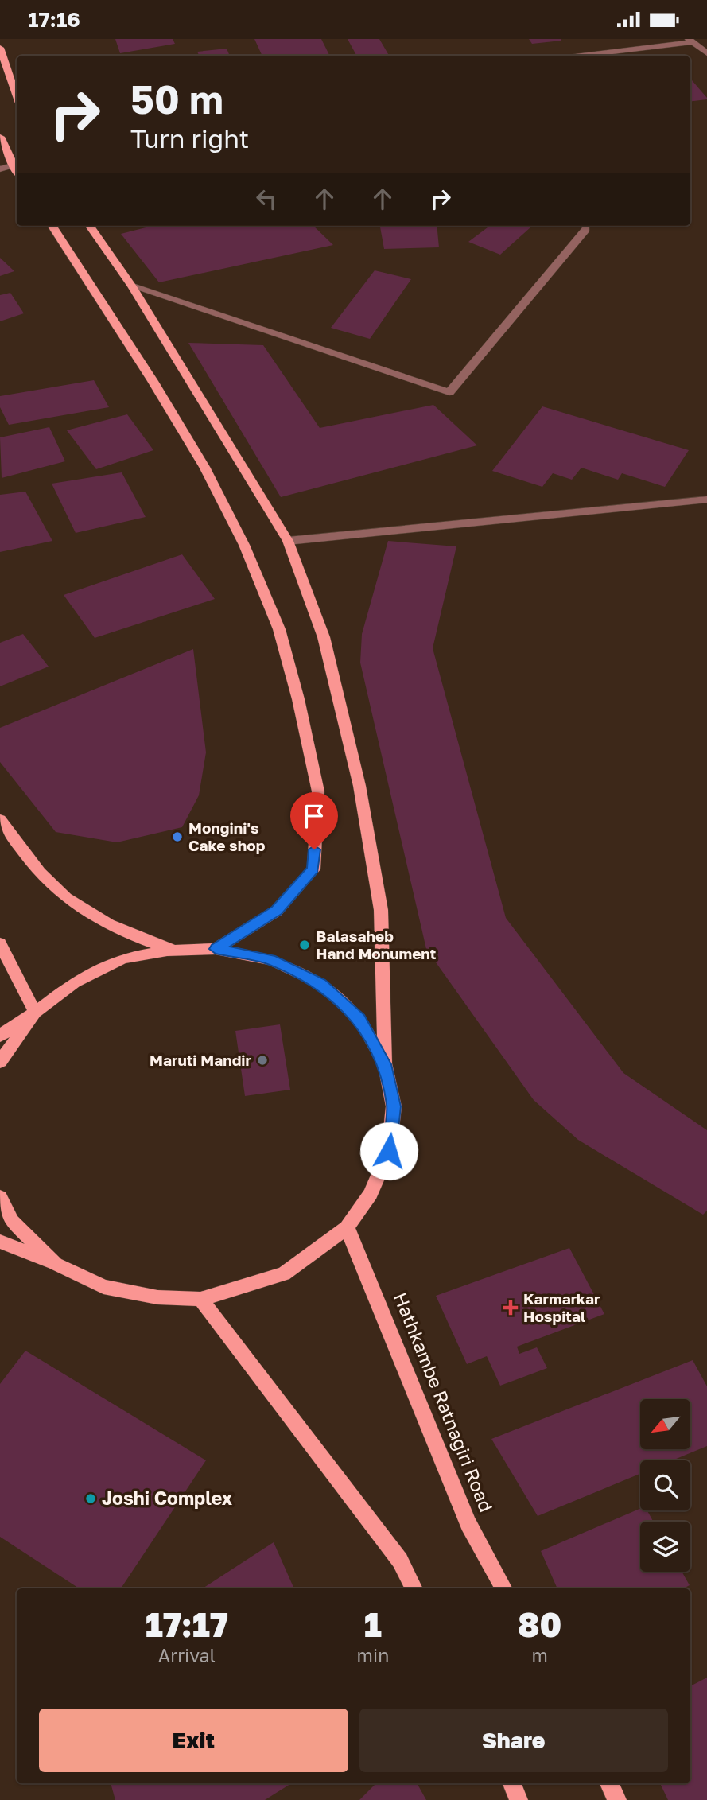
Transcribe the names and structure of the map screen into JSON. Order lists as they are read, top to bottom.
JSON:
{
  "streets": {
    "main road": ["Hathkambe Ratnagiri Road"]
  },
  "places": {
    "other": [
      "Mongini's Cake shop",
      "Balasaheb Hand Monument",
      "Maruti Mandir",
      "Joshi Complex"
    ],
    "health": ["Karmarkar Hospital"]
  },
  "north": "bottom left",
  "page": {
    "status": "17:16",
    "turn": ["50 m", "Turn right"],
    "eta": [
      "17:17",
      "Arrival",
      "1",
      "min",
      "80",
      "m"
    ],
    "buttons": ["Exit", "Share"]
  }
}
